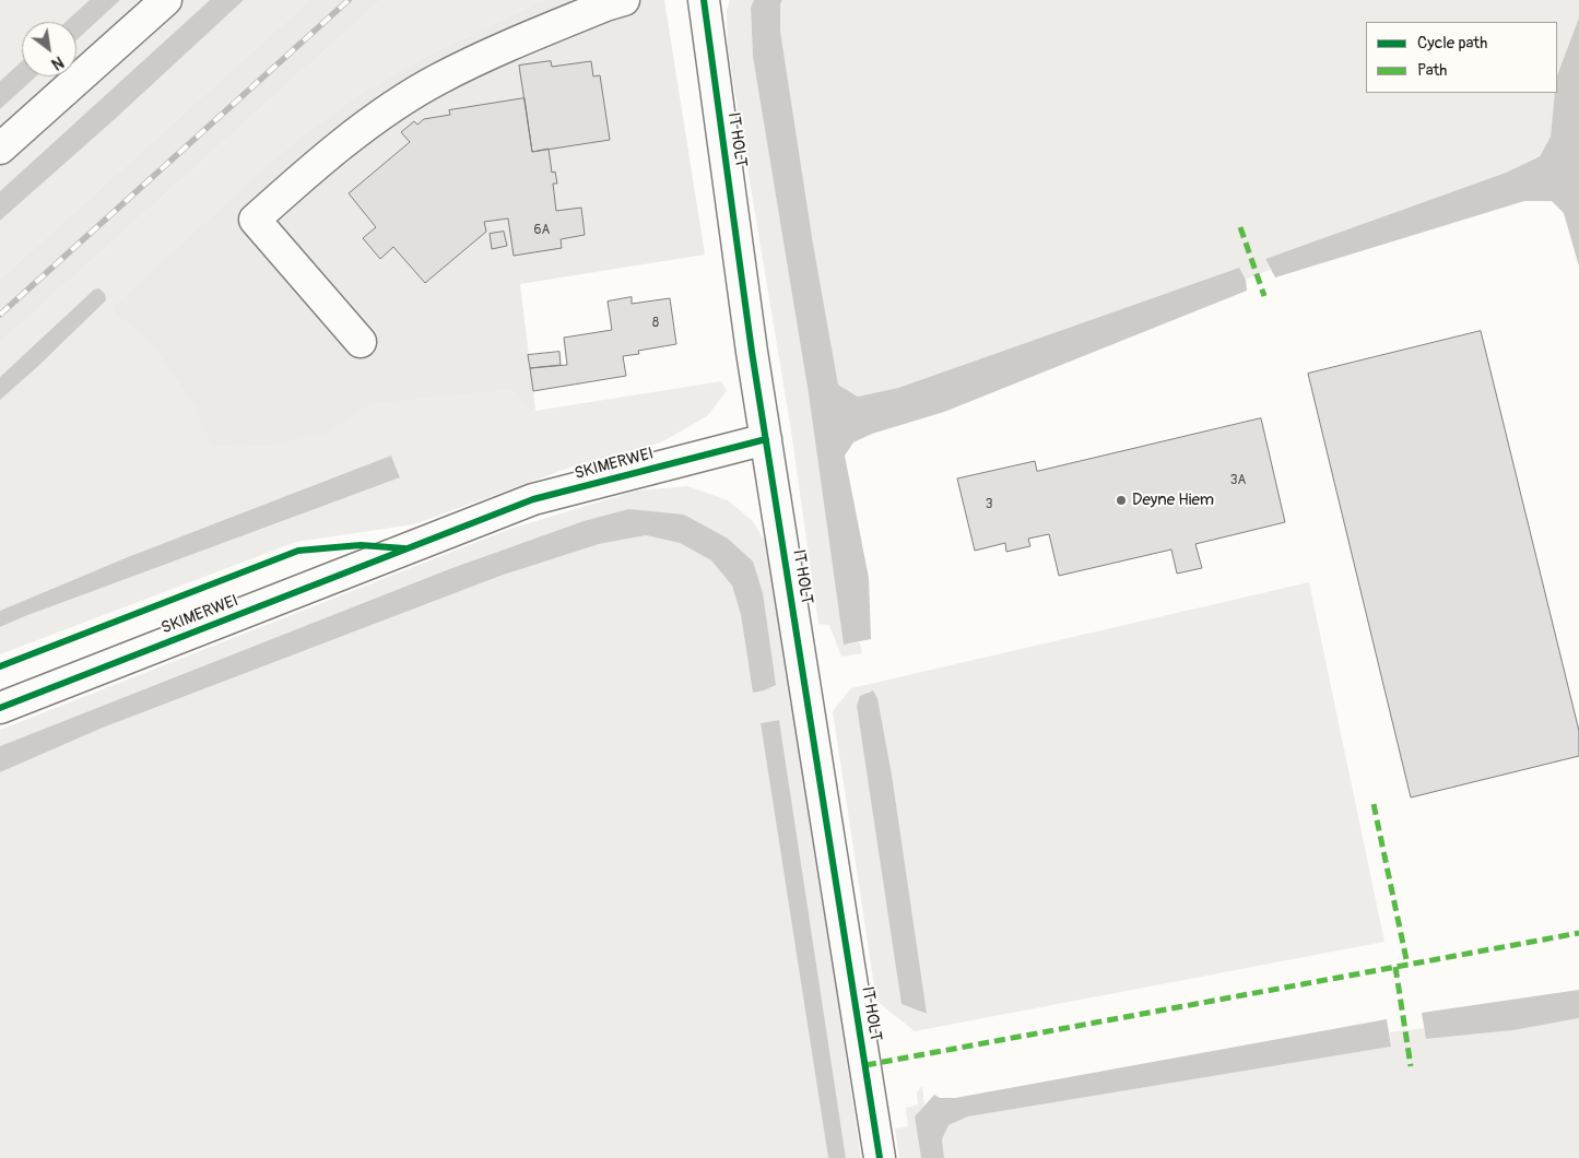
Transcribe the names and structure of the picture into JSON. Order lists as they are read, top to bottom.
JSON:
{
  "streets": {
    "street": ["IT HOLT", "SKIMERWEI"]
  },
  "crossings": [
    ["IT HOLT", "SKIMERWEI"]
  ],
  "places": ["Deyne Hiem"],
  "house_numbers": [
    "6A",
    "8",
    "3A",
    "3"
  ],
  "legend": ["Cycle path", "Path"],
  "north": "bottom right"
}
